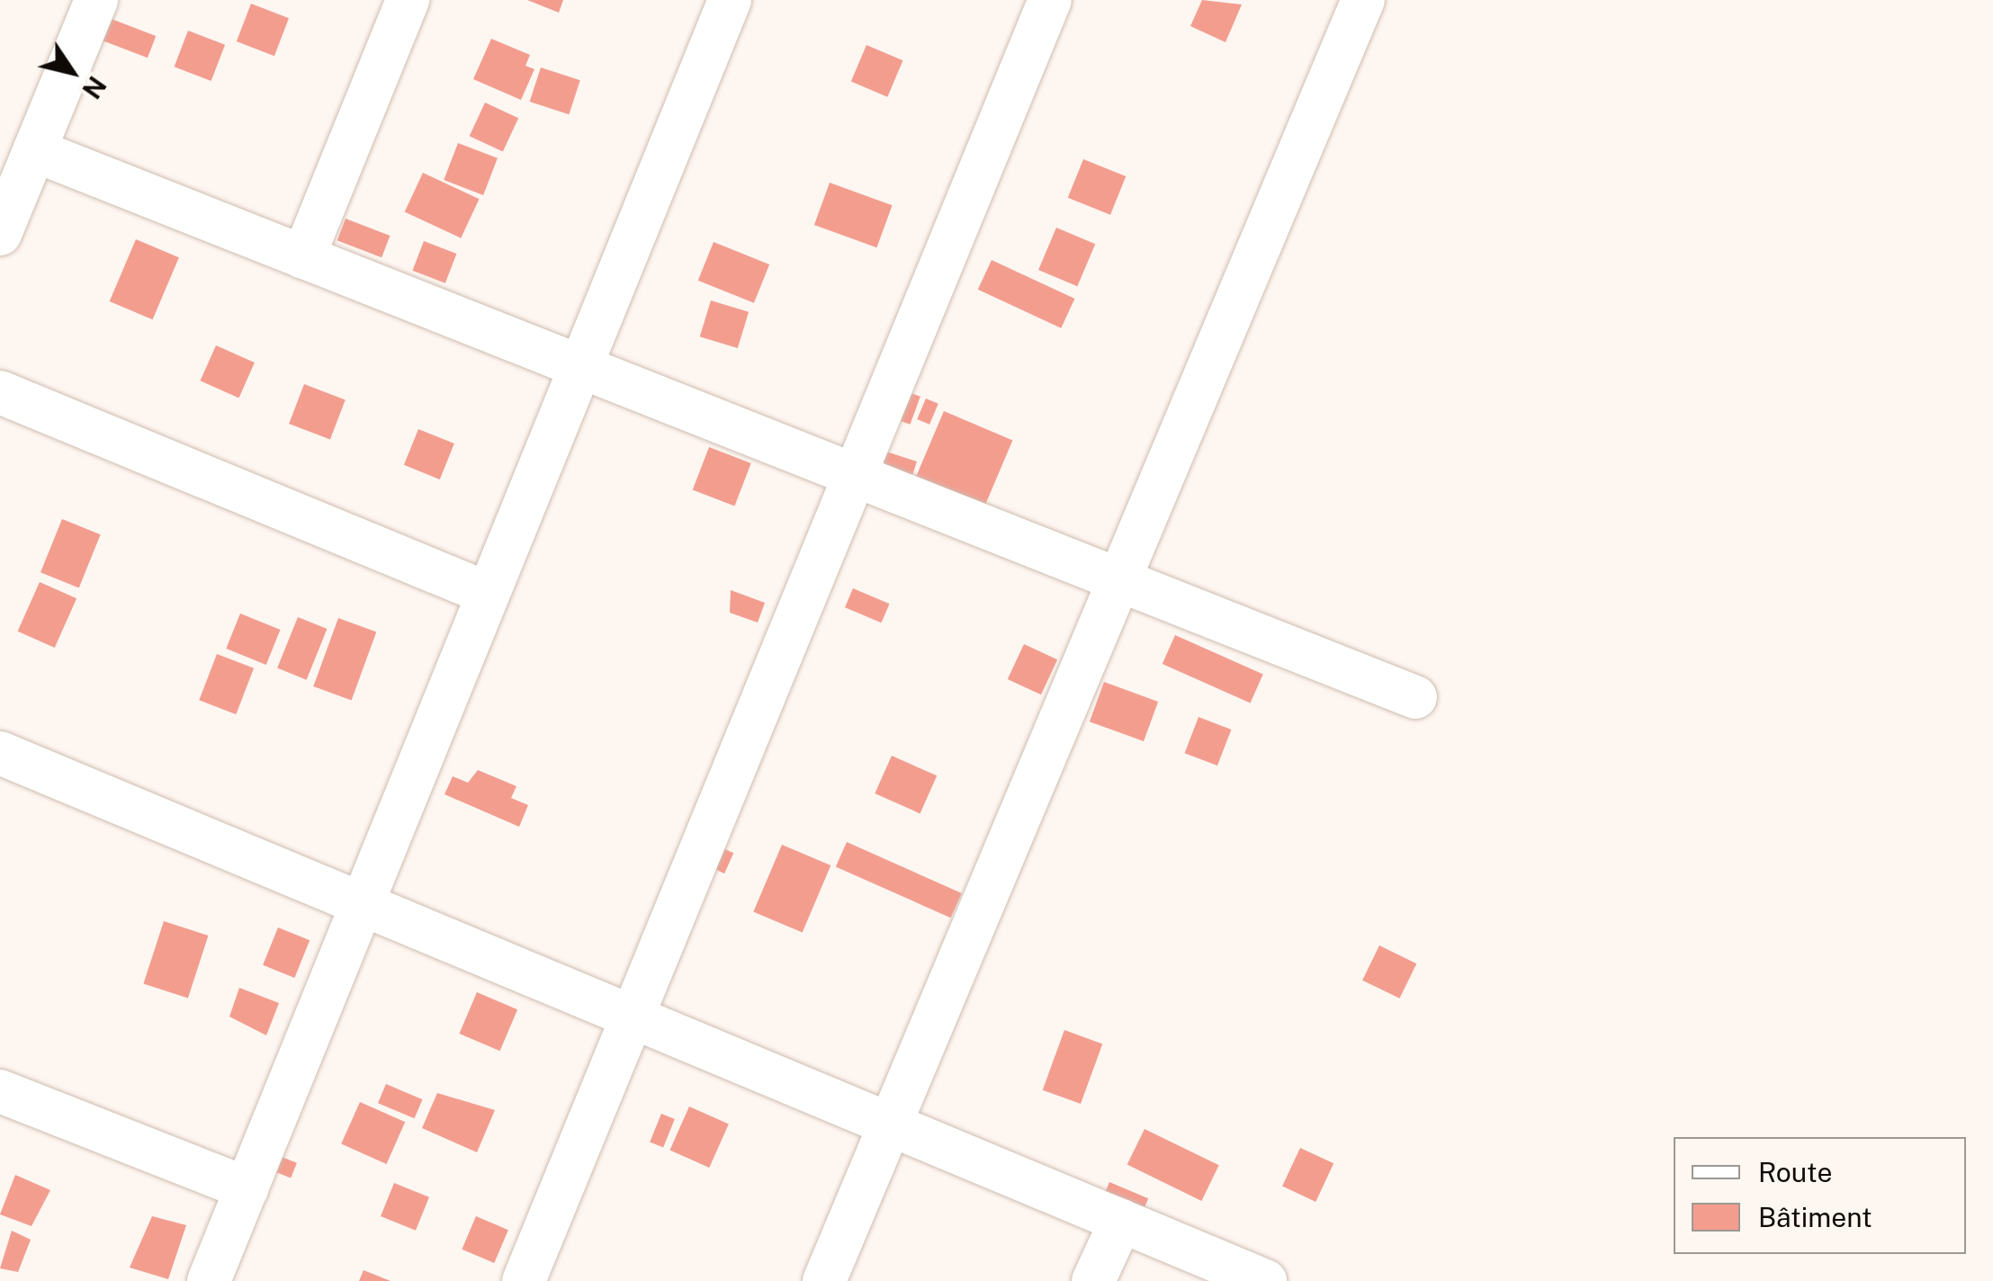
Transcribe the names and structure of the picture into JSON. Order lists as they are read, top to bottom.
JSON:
{
  "legend": ["Route", "Bâtiment"],
  "north": "bottom right"
}
